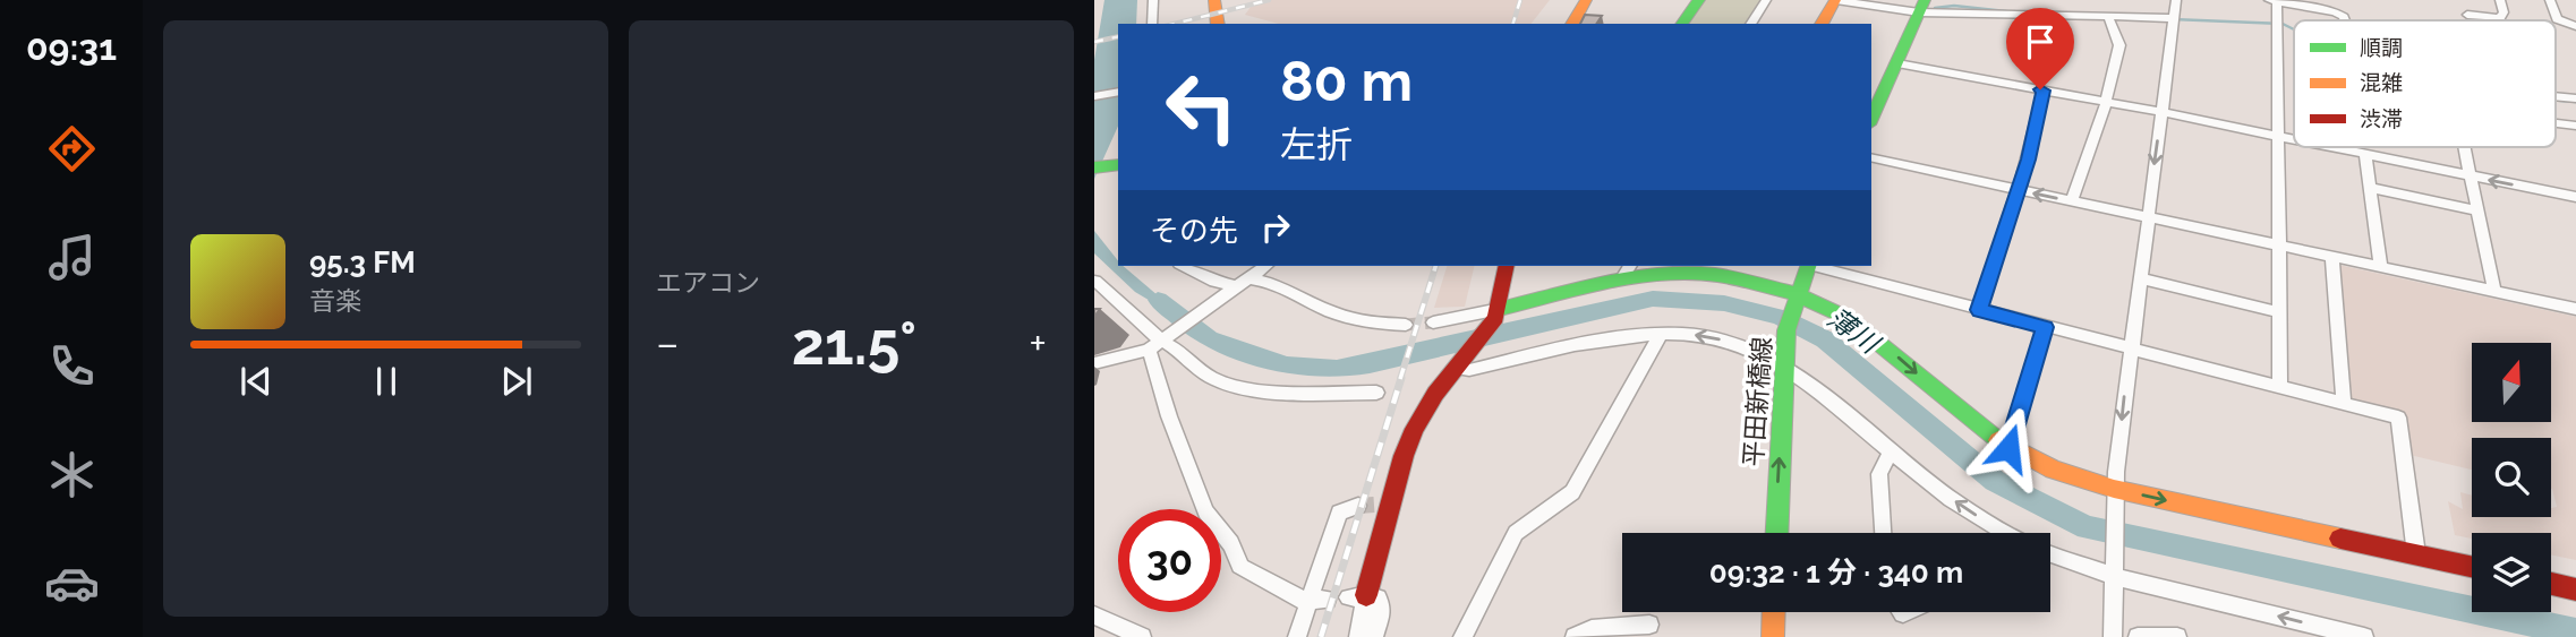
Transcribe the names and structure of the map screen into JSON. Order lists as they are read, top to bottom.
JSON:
{
  "streets": {
    "street": ["平田新橋線"]
  },
  "water": ["薄川"],
  "legend": ["順調", "混雑", "渋滞"],
  "north": "top",
  "page": {
    "tabs": "09:31",
    "tile": "エアコン",
    "turn": ["80 m", "左折"],
    "then": "その先",
    "song": ["95.3 FM", "音楽"],
    "heat": ["−", "21.5°", "+"],
    "limit": "30",
    "trip": "09:32 · 1 分 · 340 m"
  }
}
